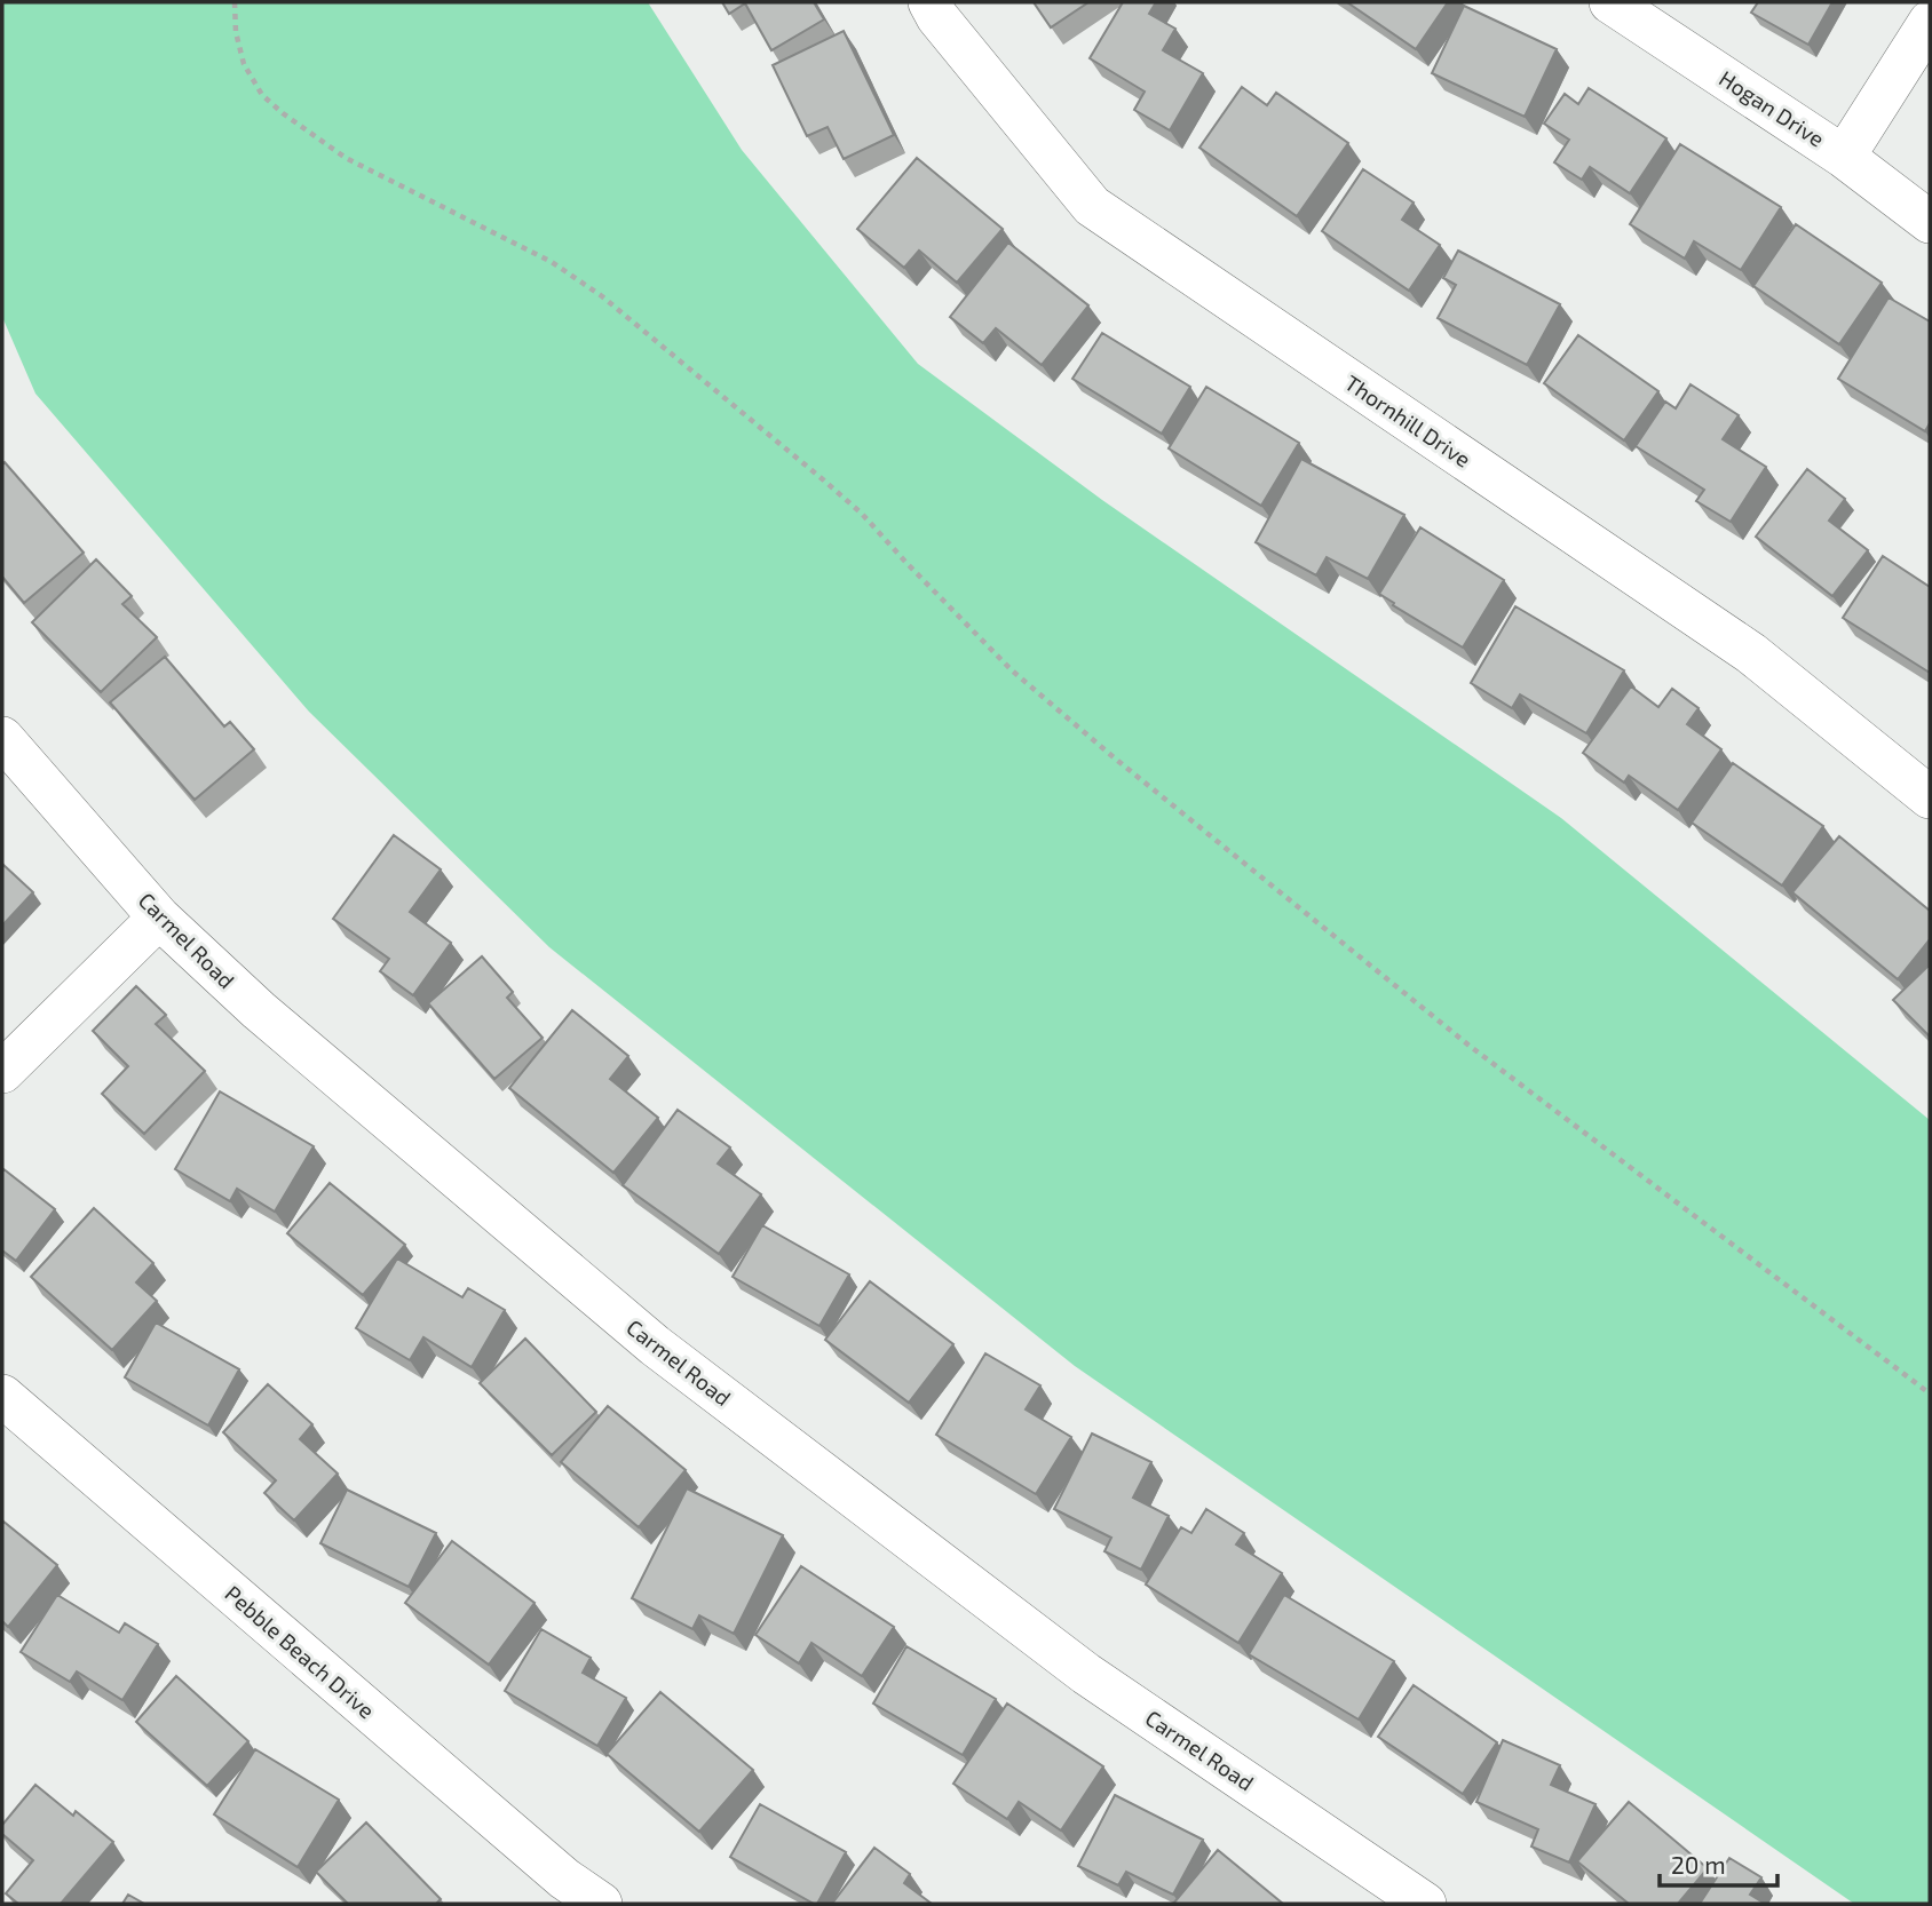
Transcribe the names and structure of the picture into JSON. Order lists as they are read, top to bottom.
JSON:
{
  "streets": {
    "street": [
      "Hogan Drive",
      "Thornhill Drive",
      "Carmel Road",
      "Pebble Beach Drive"
    ]
  },
  "scale_bar": "20 m"
}
